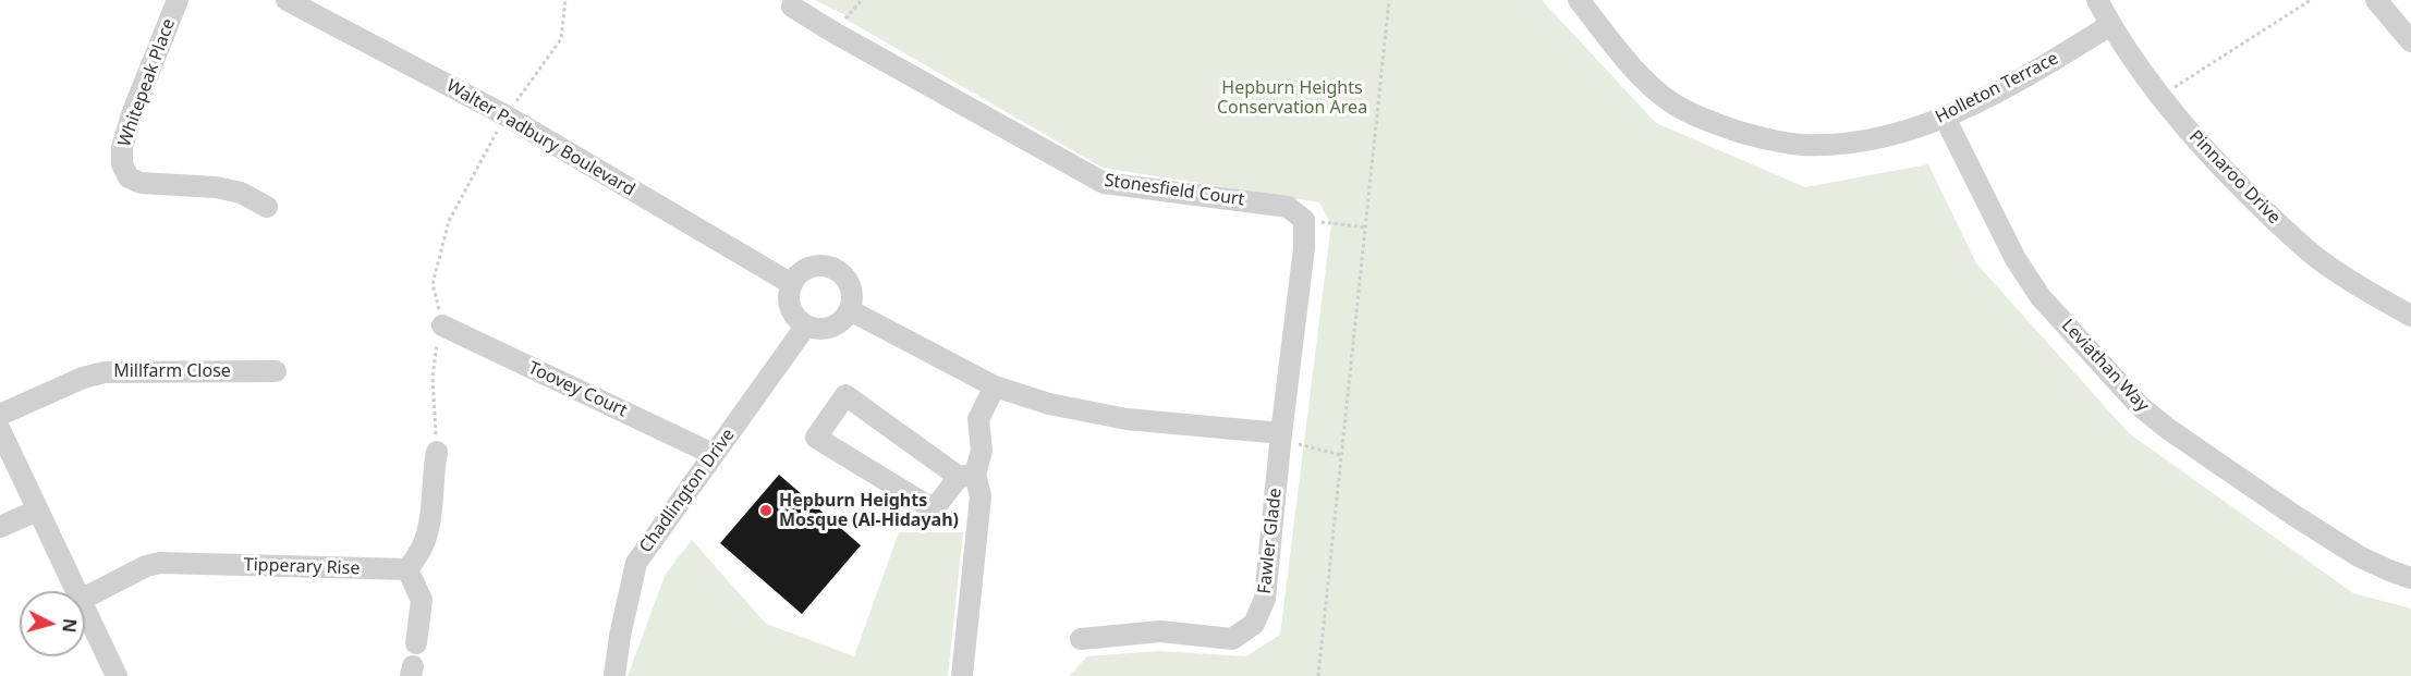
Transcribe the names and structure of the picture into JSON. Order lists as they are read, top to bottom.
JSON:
{
  "streets": {
    "street": [
      "Whitepeak Place",
      "Holleton Terrace",
      "Walter Padbury Boulevard",
      "Pinnaroo Drive",
      "Stonesfield Court",
      "Leviathan Way",
      "Millfarm Close",
      "Toovey Court",
      "Chadlington Drive",
      "Fawler Glade",
      "Tipperary Rise"
    ]
  },
  "crossings": [
    ["Holleton Terrace", "Pinnaroo Drive"],
    ["Holleton Terrace", "Leviathan Way"],
    ["Walter Padbury Boulevard", "Chadlington Drive"],
    ["Toovey Court", "Chadlington Drive"]
  ],
  "parks": ["Hepburn Heights Conservation Area"],
  "places": ["Hepburn Heights Mosque (Al-Hidayah)"],
  "north": "right"
}
